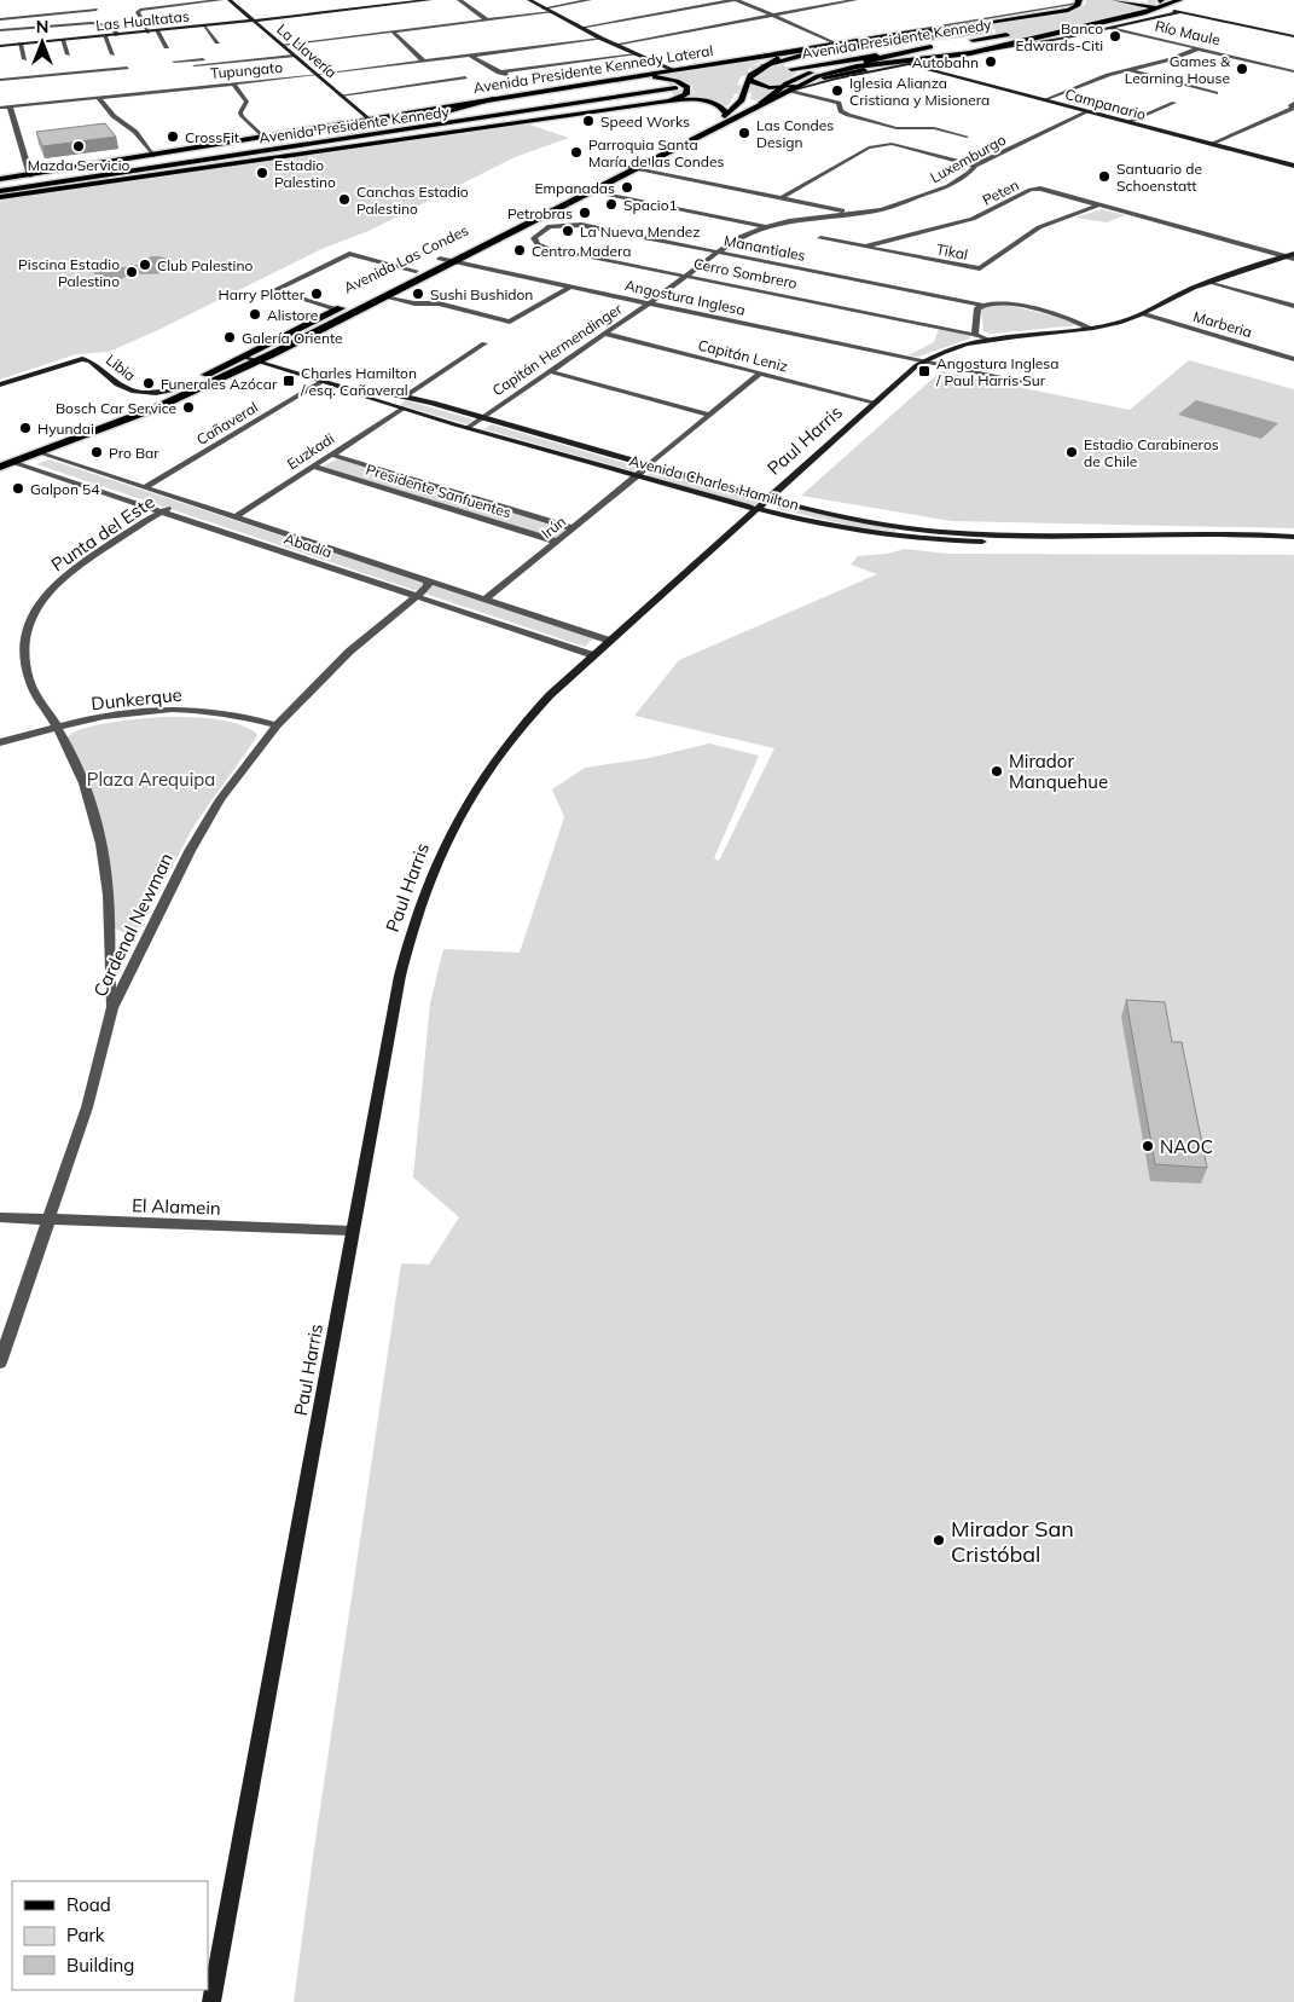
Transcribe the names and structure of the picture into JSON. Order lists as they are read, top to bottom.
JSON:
{
  "streets": {
    "highway": ["Avenida Presidente Kennedy"],
    "main road": ["Avenida Presidente Kennedy Lateral", "Avenida Las Condes"],
    "street": [
      "Las Hualtatas",
      "Río Maule",
      "La Llavería",
      "Tupungato",
      "Campanario",
      "Luxemburgo",
      "Peten",
      "Manantiales",
      "Tikal",
      "Cerro Sombrero",
      "Angostura Inglesa",
      "Marberia",
      "Capitán Hermendinger",
      "Capitán Leniz",
      "Libia",
      "Cañaveral",
      "Paul Harris",
      "Euzkadi",
      "Avenida Charles Hamilton",
      "Presidente Sanfuentes",
      "Irún",
      "Punta del Este",
      "Abadía",
      "Dunkerque",
      "Cardenal Newman",
      "El Alamein"
    ]
  },
  "crossings": [
    ["Las Hualtatas", "La Llavería"],
    ["La Llavería", "Avenida Presidente Kennedy Lateral"],
    ["La Llavería", "Tupungato"],
    ["Campanario", "Luxemburgo"],
    ["Luxemburgo", "Capitán Hermendinger"],
    ["Peten", "Tikal"],
    ["Peten", "Paul Harris"],
    ["Manantiales", "Cerro Sombrero"],
    ["Manantiales", "Capitán Hermendinger"],
    ["Manantiales", "Paul Harris"],
    ["Avenida Las Condes", "Angostura Inglesa"],
    ["Avenida Las Condes", "Libia"],
    ["Avenida Las Condes", "Avenida Charles Hamilton"],
    ["Avenida Las Condes", "Abadía"],
    ["Cerro Sombrero", "Capitán Hermendinger"],
    ["Cerro Sombrero", "Paul Harris"],
    ["Angostura Inglesa", "Capitán Hermendinger"],
    ["Angostura Inglesa", "Paul Harris"],
    ["Marberia", "Paul Harris"],
    ["Capitán Hermendinger", "Capitán Leniz"],
    ["Capitán Hermendinger", "Avenida Charles Hamilton"],
    ["Capitán Leniz", "Paul Harris"],
    ["Capitán Leniz", "Irún"],
    ["Cañaveral", "Avenida Charles Hamilton"],
    ["Cañaveral", "Abadía"],
    ["Paul Harris", "Avenida Charles Hamilton"],
    ["Paul Harris", "Abadía"],
    ["Paul Harris", "El Alamein"],
    ["Euzkadi", "Avenida Charles Hamilton"],
    ["Euzkadi", "Presidente Sanfuentes"],
    ["Euzkadi", "Abadía"],
    ["Avenida Charles Hamilton", "Irún"],
    ["Presidente Sanfuentes", "Irún"],
    ["Irún", "Abadía"],
    ["Punta del Este", "Abadía"],
    ["Punta del Este", "Dunkerque"],
    ["Punta del Este", "Cardenal Newman"],
    ["Abadía", "Cardenal Newman"],
    ["Dunkerque", "Cardenal Newman"],
    ["Cardenal Newman", "El Alamein"]
  ],
  "parks": ["Plaza Arequipa"],
  "places": {
    "other": [
      "Banco Edwards-Citi",
      "Autobahn",
      "Games & Learning House",
      "Iglesia Alianza Cristiana y Misionera",
      "Speed Works",
      "Las Condes Design",
      "CrossFit",
      "Mazda Servicio",
      "Parroquia Santa María de las Condes",
      "Estadio Palestino",
      "Santuario de Schoenstatt",
      "Empanadas",
      "Canchas Estadio Palestino",
      "Spacio1",
      "Petrobras",
      "La Nueva Mendez",
      "Centro Madera",
      "Club Palestino",
      "Piscina Estadio Palestino",
      "Harry Plotter",
      "Sushi Bushidon",
      "Alistore",
      "Galería Oriente",
      "Funerales Azócar",
      "Bosch Car Service",
      "Hyundai",
      "Pro Bar",
      "Estadio Carabineros de Chile",
      "Galpon 54",
      "Mirador Manquehue",
      "NAOC",
      "Mirador San Cristóbal"
    ],
    "transit": ["Angostura Inglesa / Paul Harris Sur", "Charles Hamilton / esq. Cañaveral"]
  },
  "legend": ["Road", "Park", "Building"],
  "north": "top"
}
